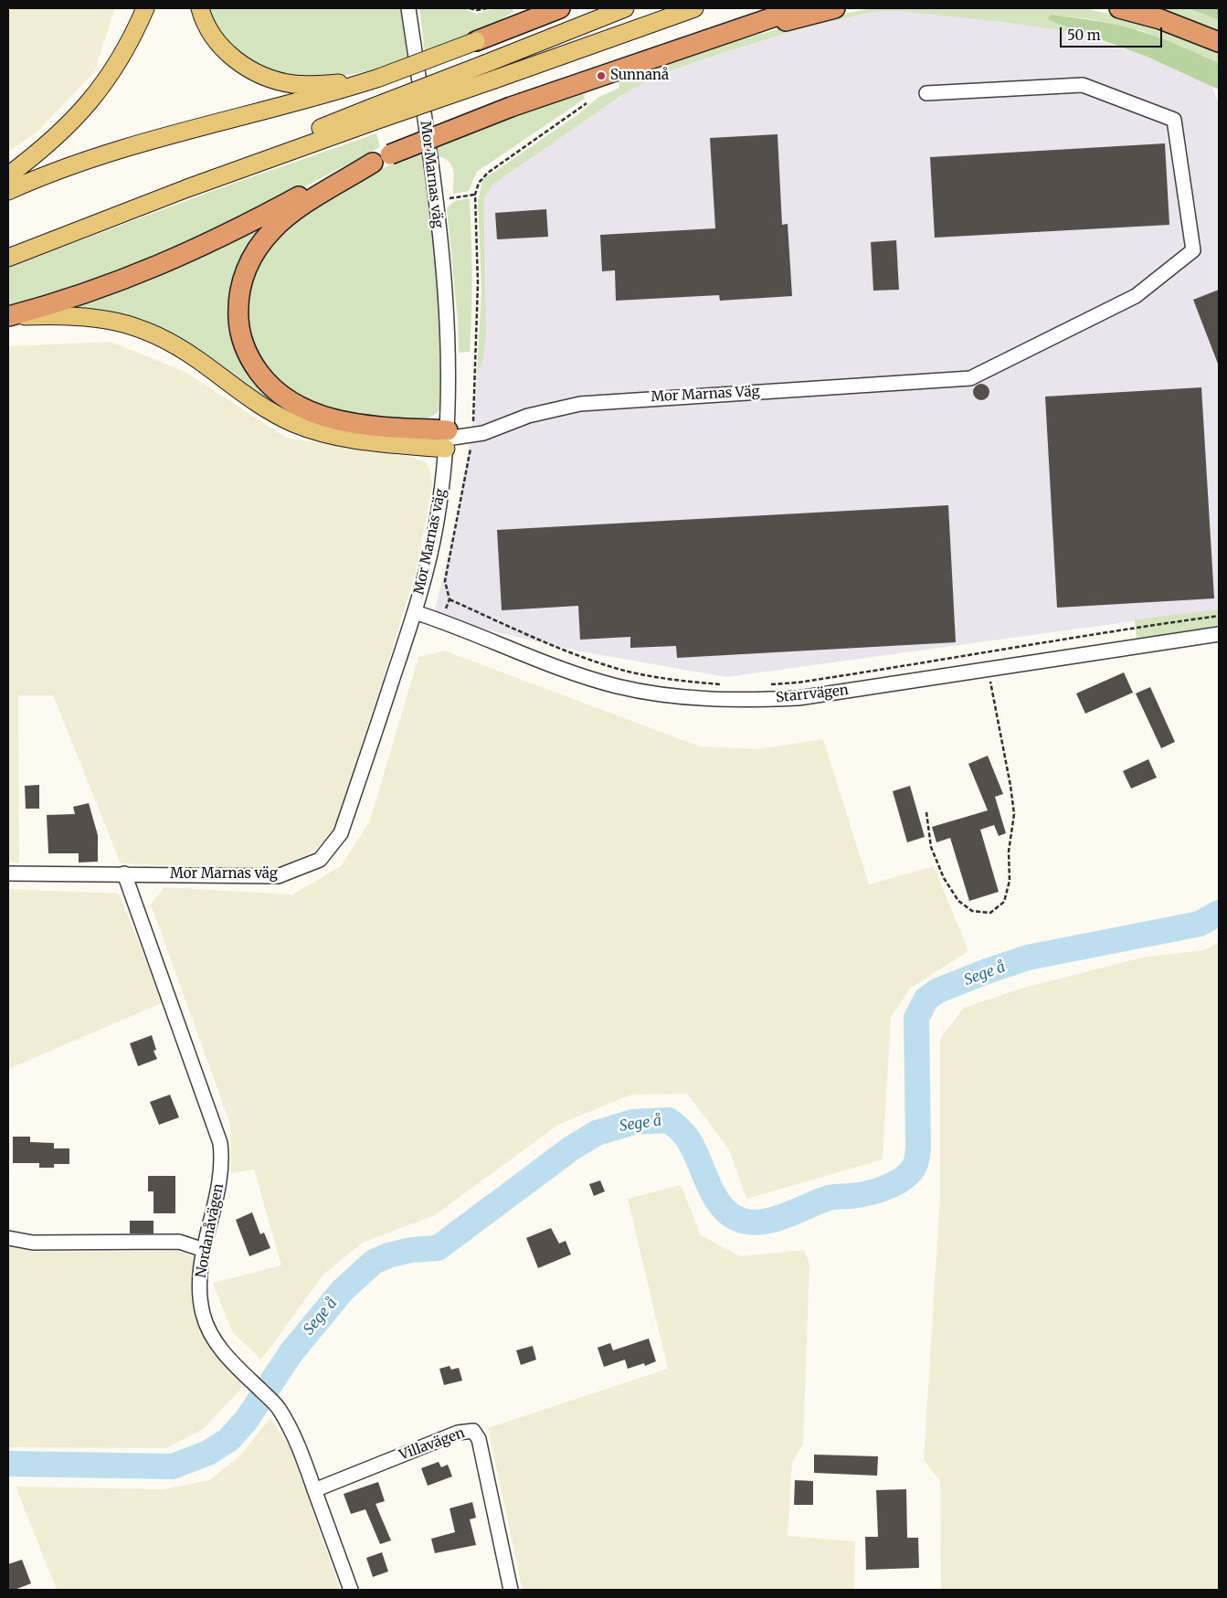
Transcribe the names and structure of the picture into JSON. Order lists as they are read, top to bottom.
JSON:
{
  "streets": {
    "street": [
      "Mor Marnas väg",
      "Mor Marnas Väg",
      "Starrvägen",
      "Nordanåvägen",
      "Villavägen"
    ]
  },
  "crossings": [
    ["Mor Marnas väg", "Mor Marnas Väg"],
    ["Mor Marnas väg", "Starrvägen"],
    ["Mor Marnas väg", "Nordanåvägen"],
    ["Nordanåvägen", "Villavägen"]
  ],
  "water": ["Sege å"],
  "places": ["Sunnanå"],
  "scale_bar": "50 m"
}
